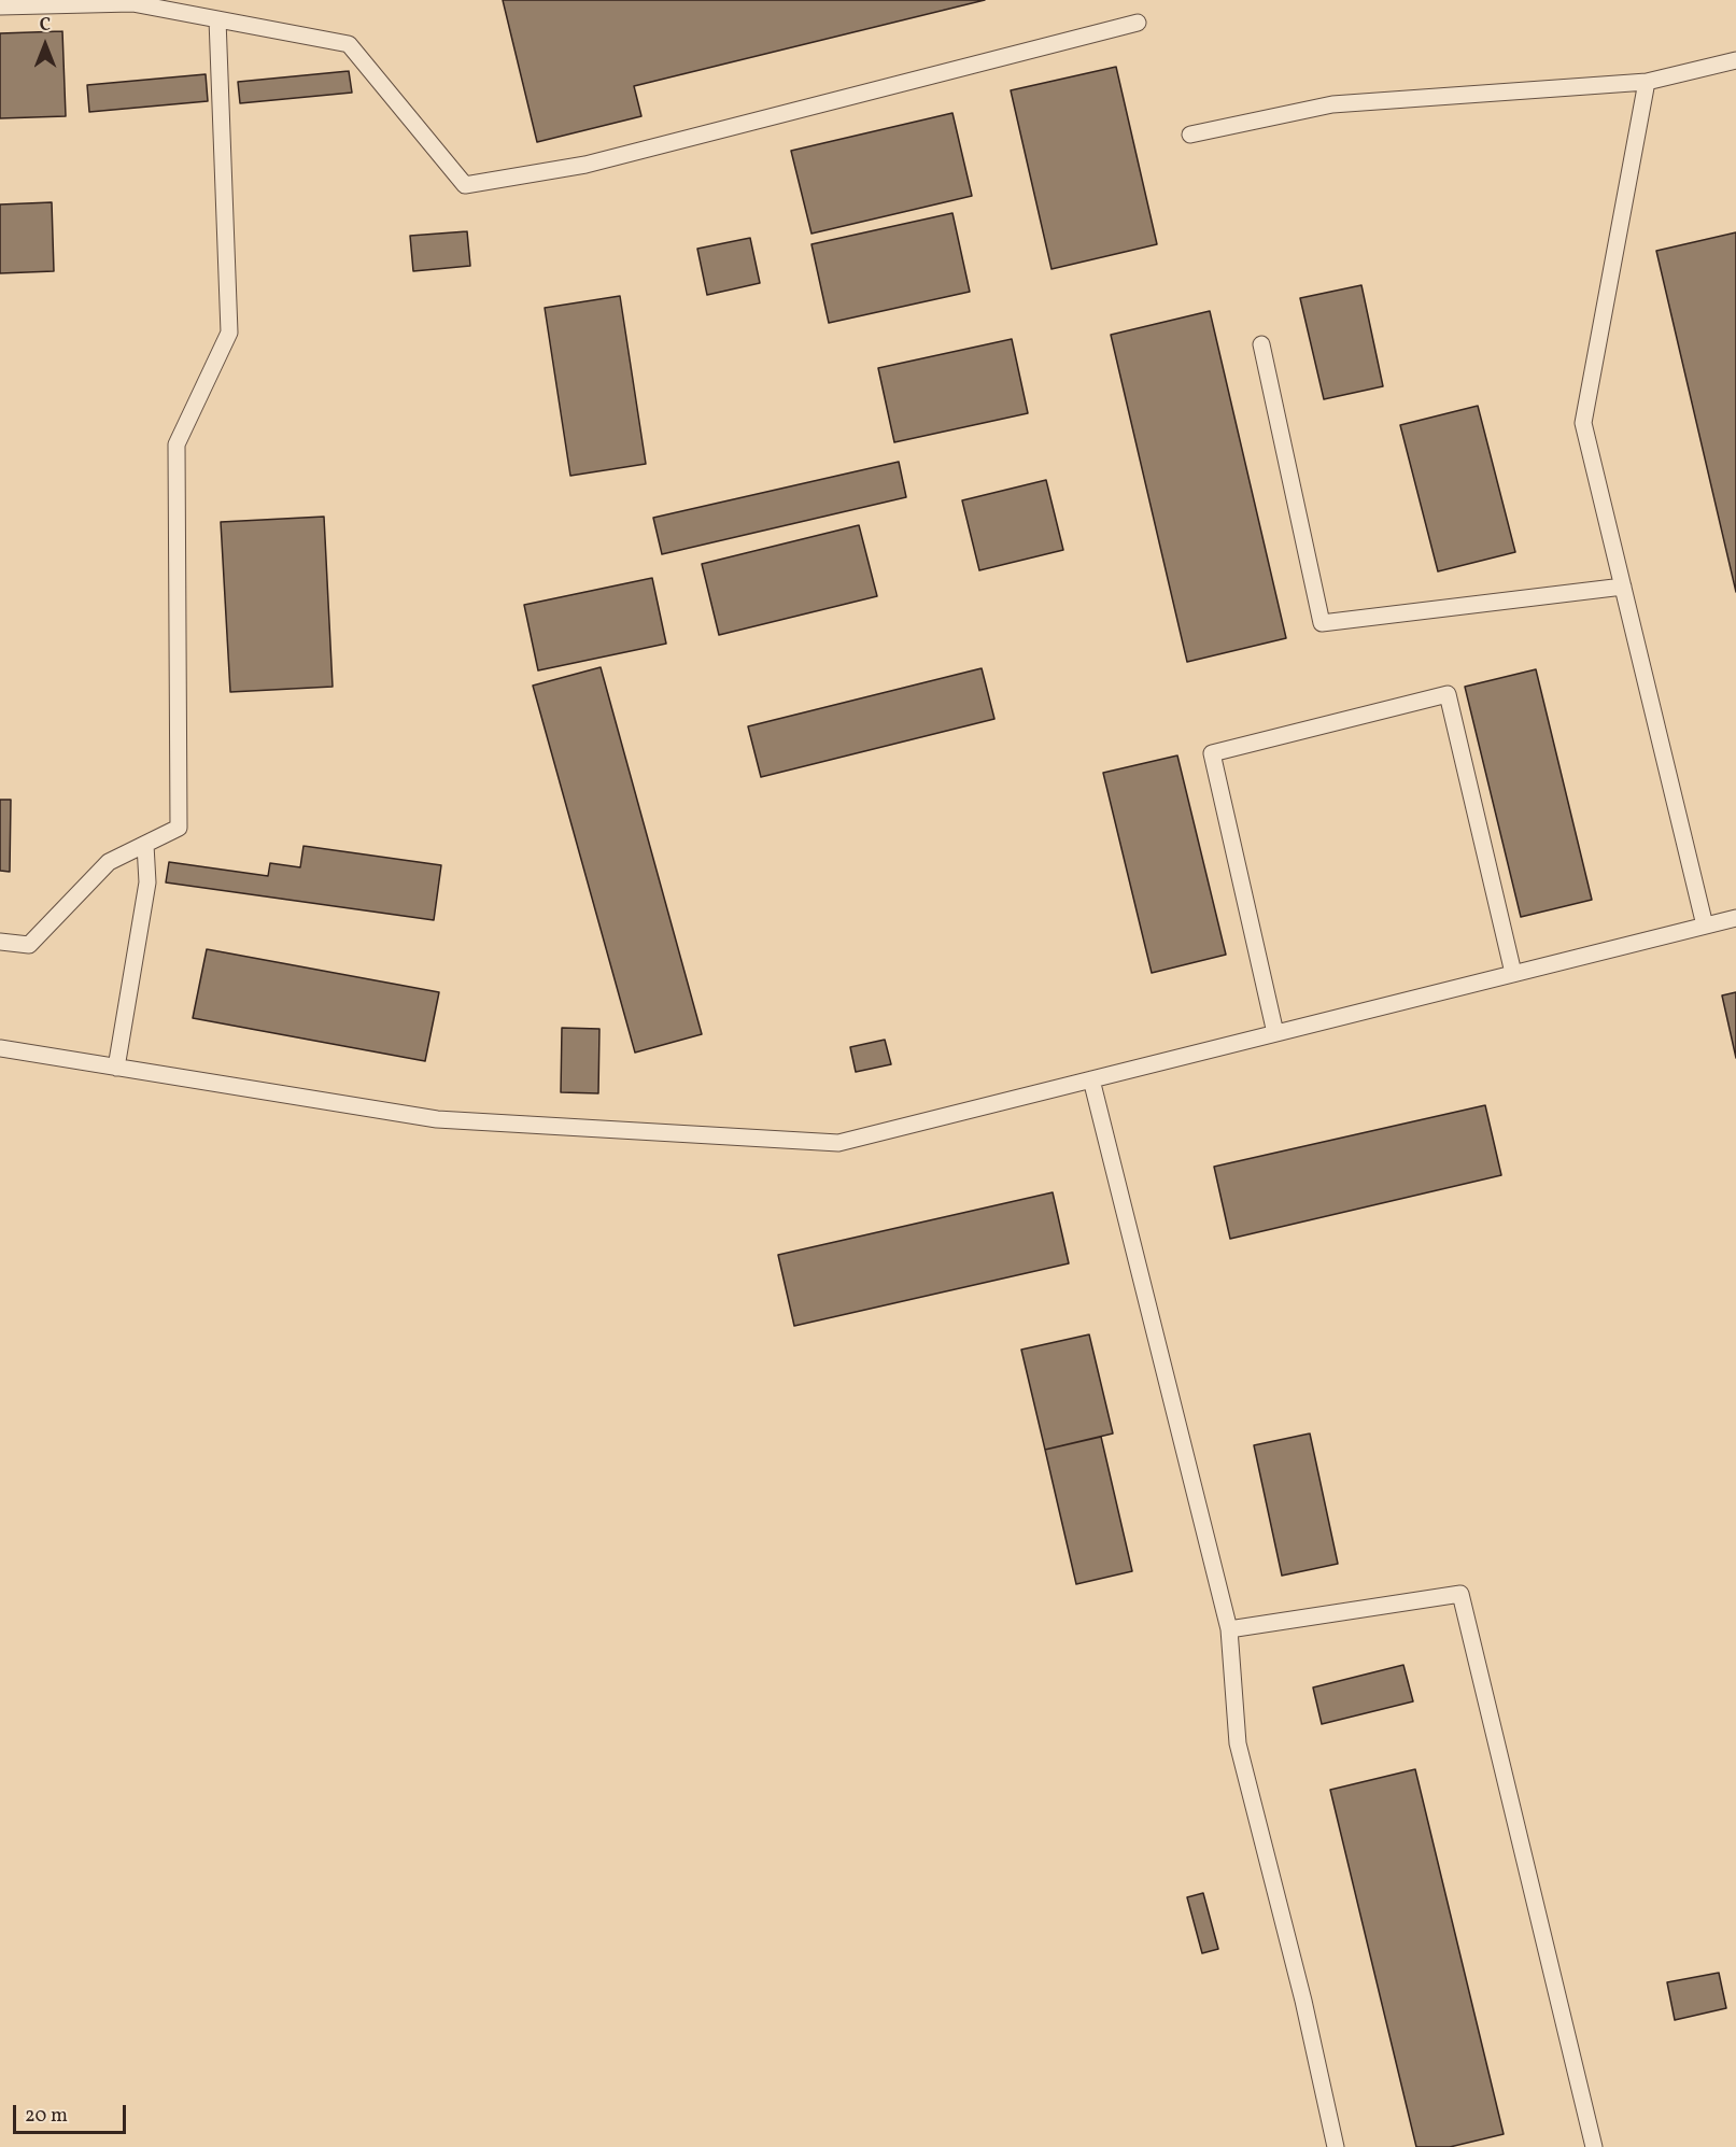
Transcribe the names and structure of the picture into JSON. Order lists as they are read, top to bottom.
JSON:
{
  "scale_bar": "20 m",
  "north": "top"
}
